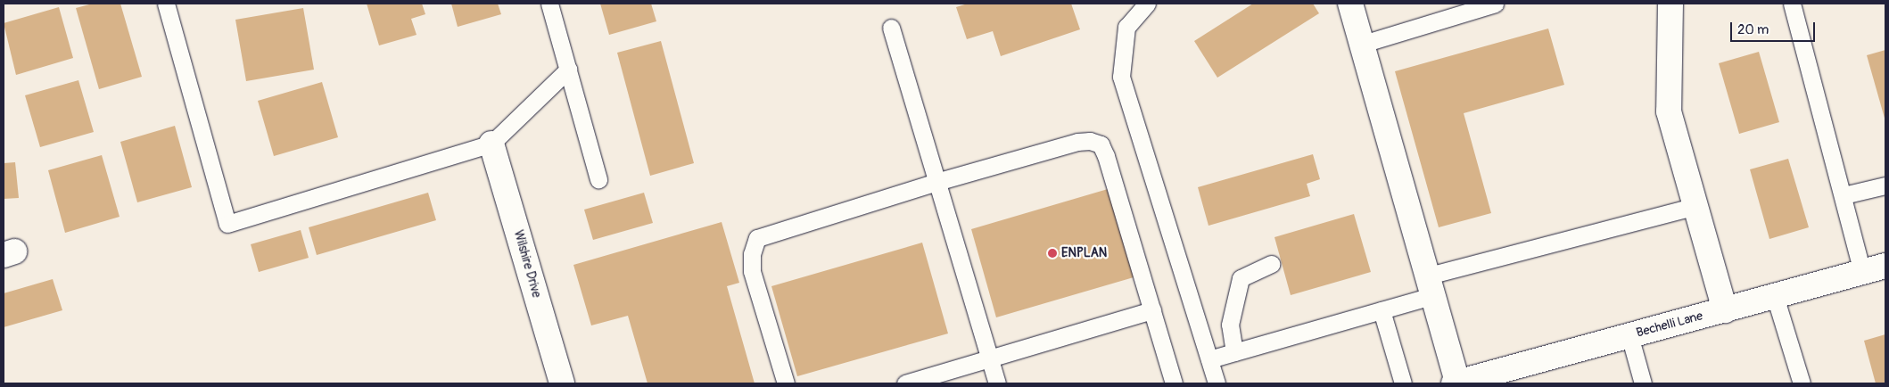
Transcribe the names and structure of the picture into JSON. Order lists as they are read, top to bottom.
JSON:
{
  "streets": {
    "street": ["Wilshire Drive", "Bechelli Lane"]
  },
  "places": ["ENPLAN"],
  "scale_bar": "20 m"
}
